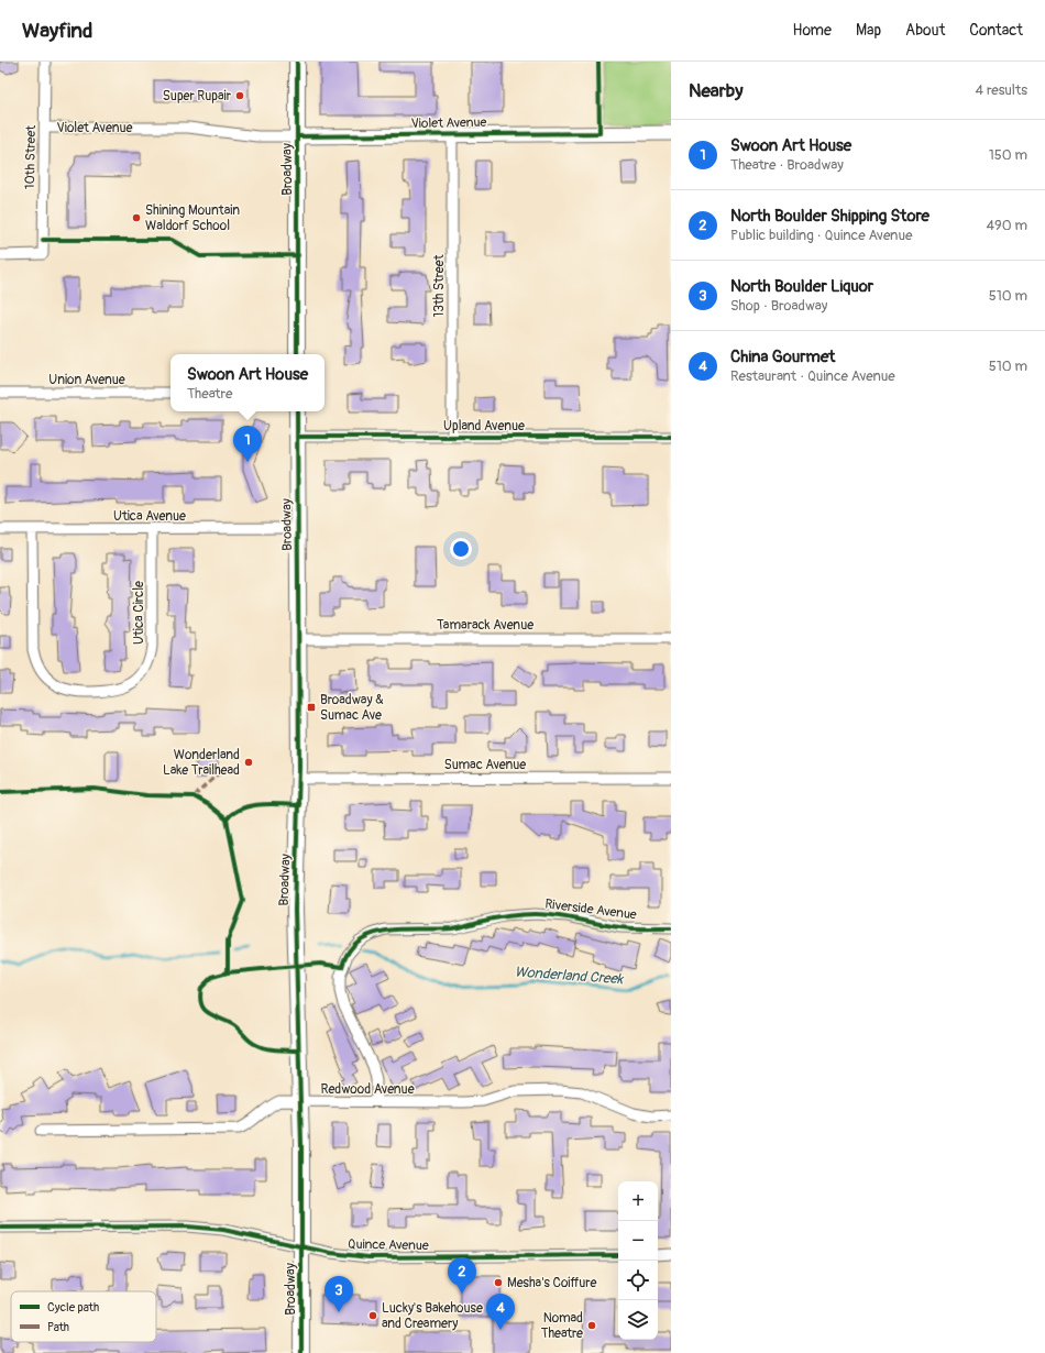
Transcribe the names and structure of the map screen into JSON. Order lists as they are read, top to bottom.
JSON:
{
  "streets": {
    "main road": ["Broadway"],
    "street": [
      "Violet Avenue",
      "10th Street",
      "13th Street",
      "Union Avenue",
      "Upland Avenue",
      "Utica Avenue",
      "Utica Circle",
      "Tamarack Avenue",
      "Sumac Avenue",
      "Riverside Avenue",
      "Redwood Avenue",
      "Quince Avenue"
    ]
  },
  "crossings": [
    ["Violet Avenue", "10th Street"],
    ["Violet Avenue", "Broadway"],
    ["Violet Avenue", "13th Street"],
    ["Broadway", "Upland Avenue"],
    ["Broadway", "Utica Avenue"],
    ["Broadway", "Tamarack Avenue"],
    ["Broadway", "Sumac Avenue"],
    ["Broadway", "Redwood Avenue"],
    ["Broadway", "Quince Avenue"],
    ["13th Street", "Upland Avenue"],
    ["Utica Avenue", "Utica Circle"],
    ["Riverside Avenue", "Redwood Avenue"]
  ],
  "water": ["Wonderland Creek"],
  "places": {
    "other": [
      "Super Rupair",
      "Shining Mountain Waldorf School",
      "Wonderland Lake Trailhead",
      "Mesha's Coiffure",
      "Lucky's Bakehouse and Creamery",
      "Nomad Theatre"
    ],
    "transit": ["Broadway & Sumac Ave"]
  },
  "legend": ["Cycle path", "Path"],
  "page": {
    "header": "Wayfind",
    "nav": [
      "Home",
      "Map",
      "About",
      "Contact"
    ],
    "heading": ["Nearby", "4 results"],
    "list": [
      {
        "mark": "1",
        "name": "Swoon Art House",
        "note": "Theatre · Broadway",
        "value": "150 m"
      },
      {
        "mark": "2",
        "name": "North Boulder Shipping Store",
        "note": "Public building · Quince Avenue",
        "value": "490 m"
      },
      {
        "mark": "3",
        "name": "North Boulder Liquor",
        "note": "Shop · Broadway",
        "value": "510 m"
      },
      {
        "mark": "4",
        "name": "China Gourmet",
        "note": "Restaurant · Quince Avenue",
        "value": "510 m"
      }
    ],
    "popup": ["Swoon Art House", "Theatre"],
    "pins": [
      "1",
      "2",
      "3",
      "4"
    ],
    "map_buttons": ["+", "−"]
  }
}
